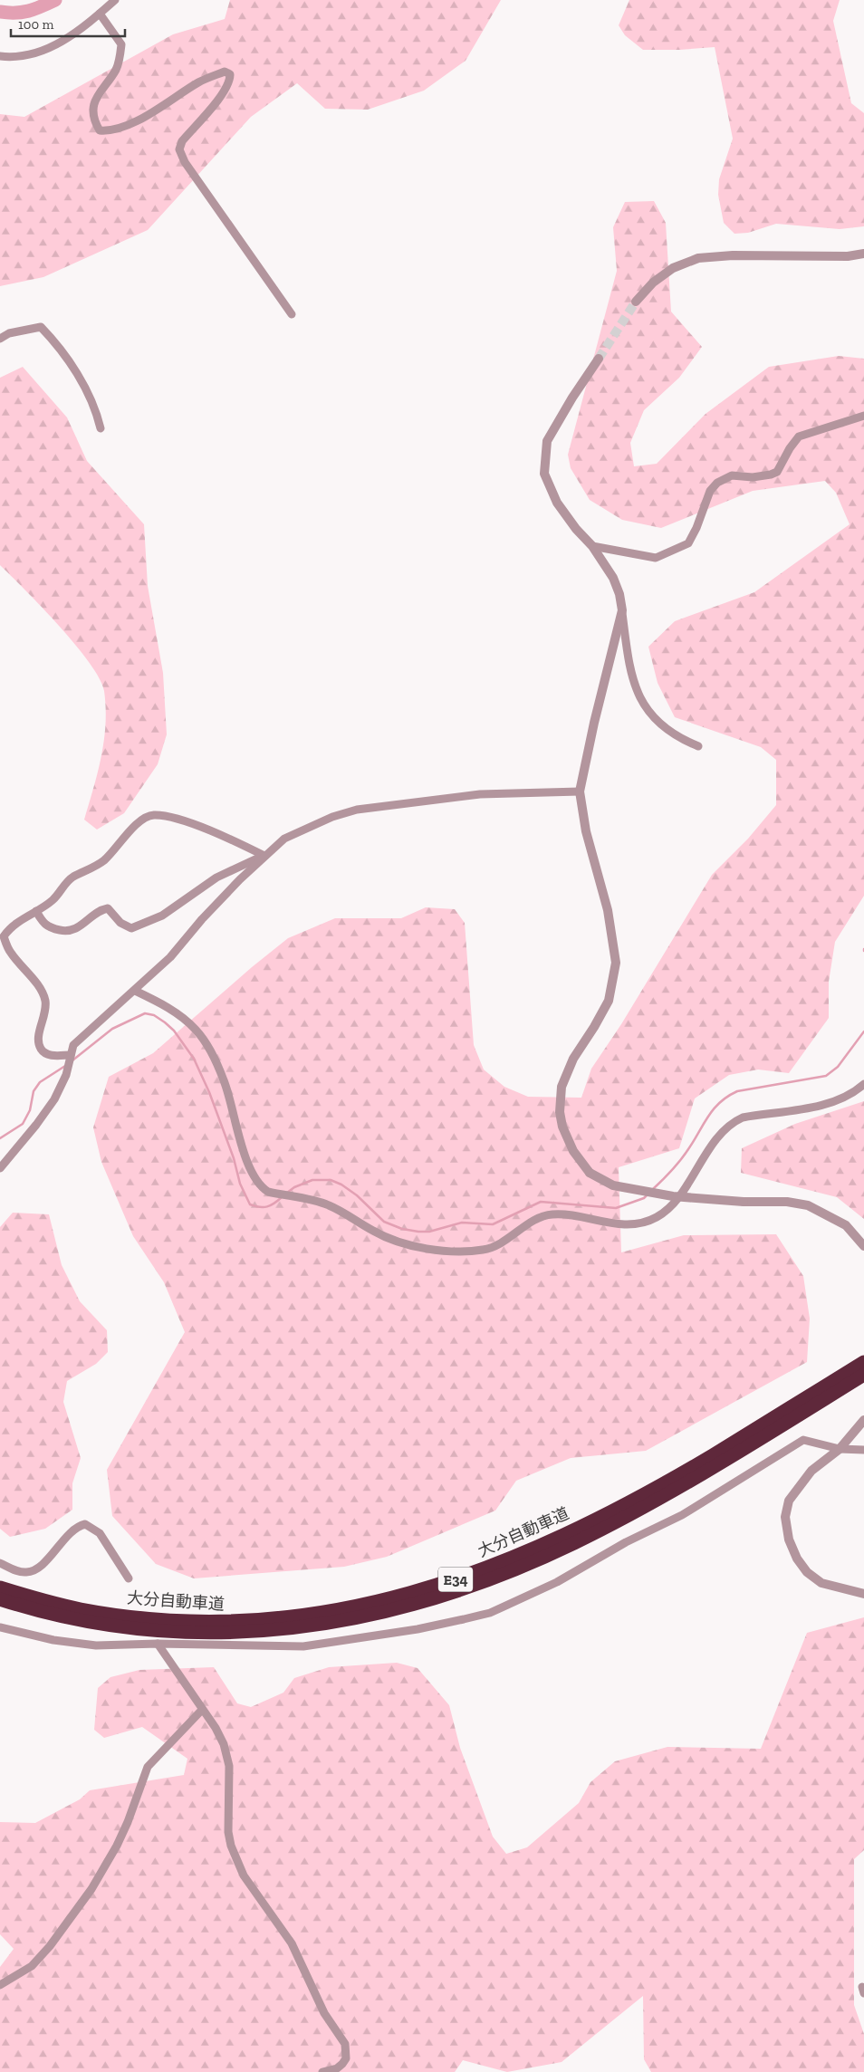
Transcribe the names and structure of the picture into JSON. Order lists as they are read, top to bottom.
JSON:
{
  "streets": {
    "highway": ["大分自動車道", "E34"]
  },
  "scale_bar": "100 m"
}
